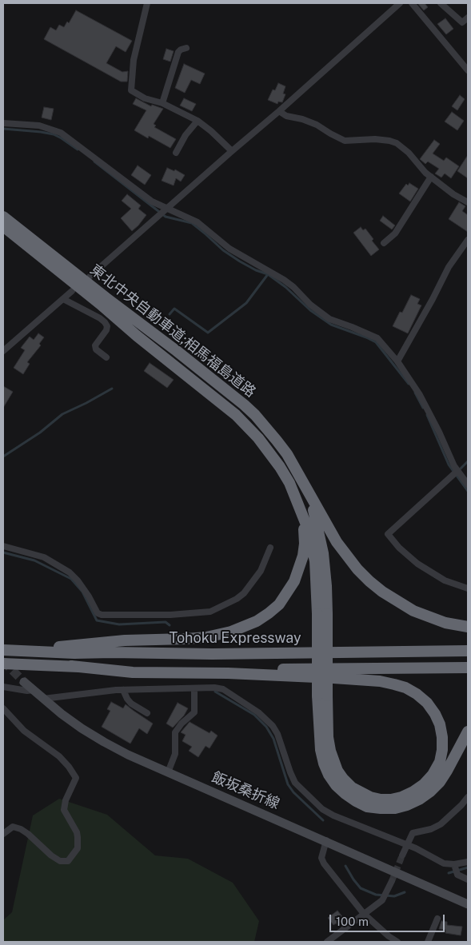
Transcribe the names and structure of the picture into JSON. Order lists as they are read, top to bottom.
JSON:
{
  "streets": {
    "highway": ["東北中央自動車道;相馬福島道路", "Tohoku Expressway"],
    "main road": ["飯坂桑折線"]
  },
  "scale_bar": "100 m"
}
